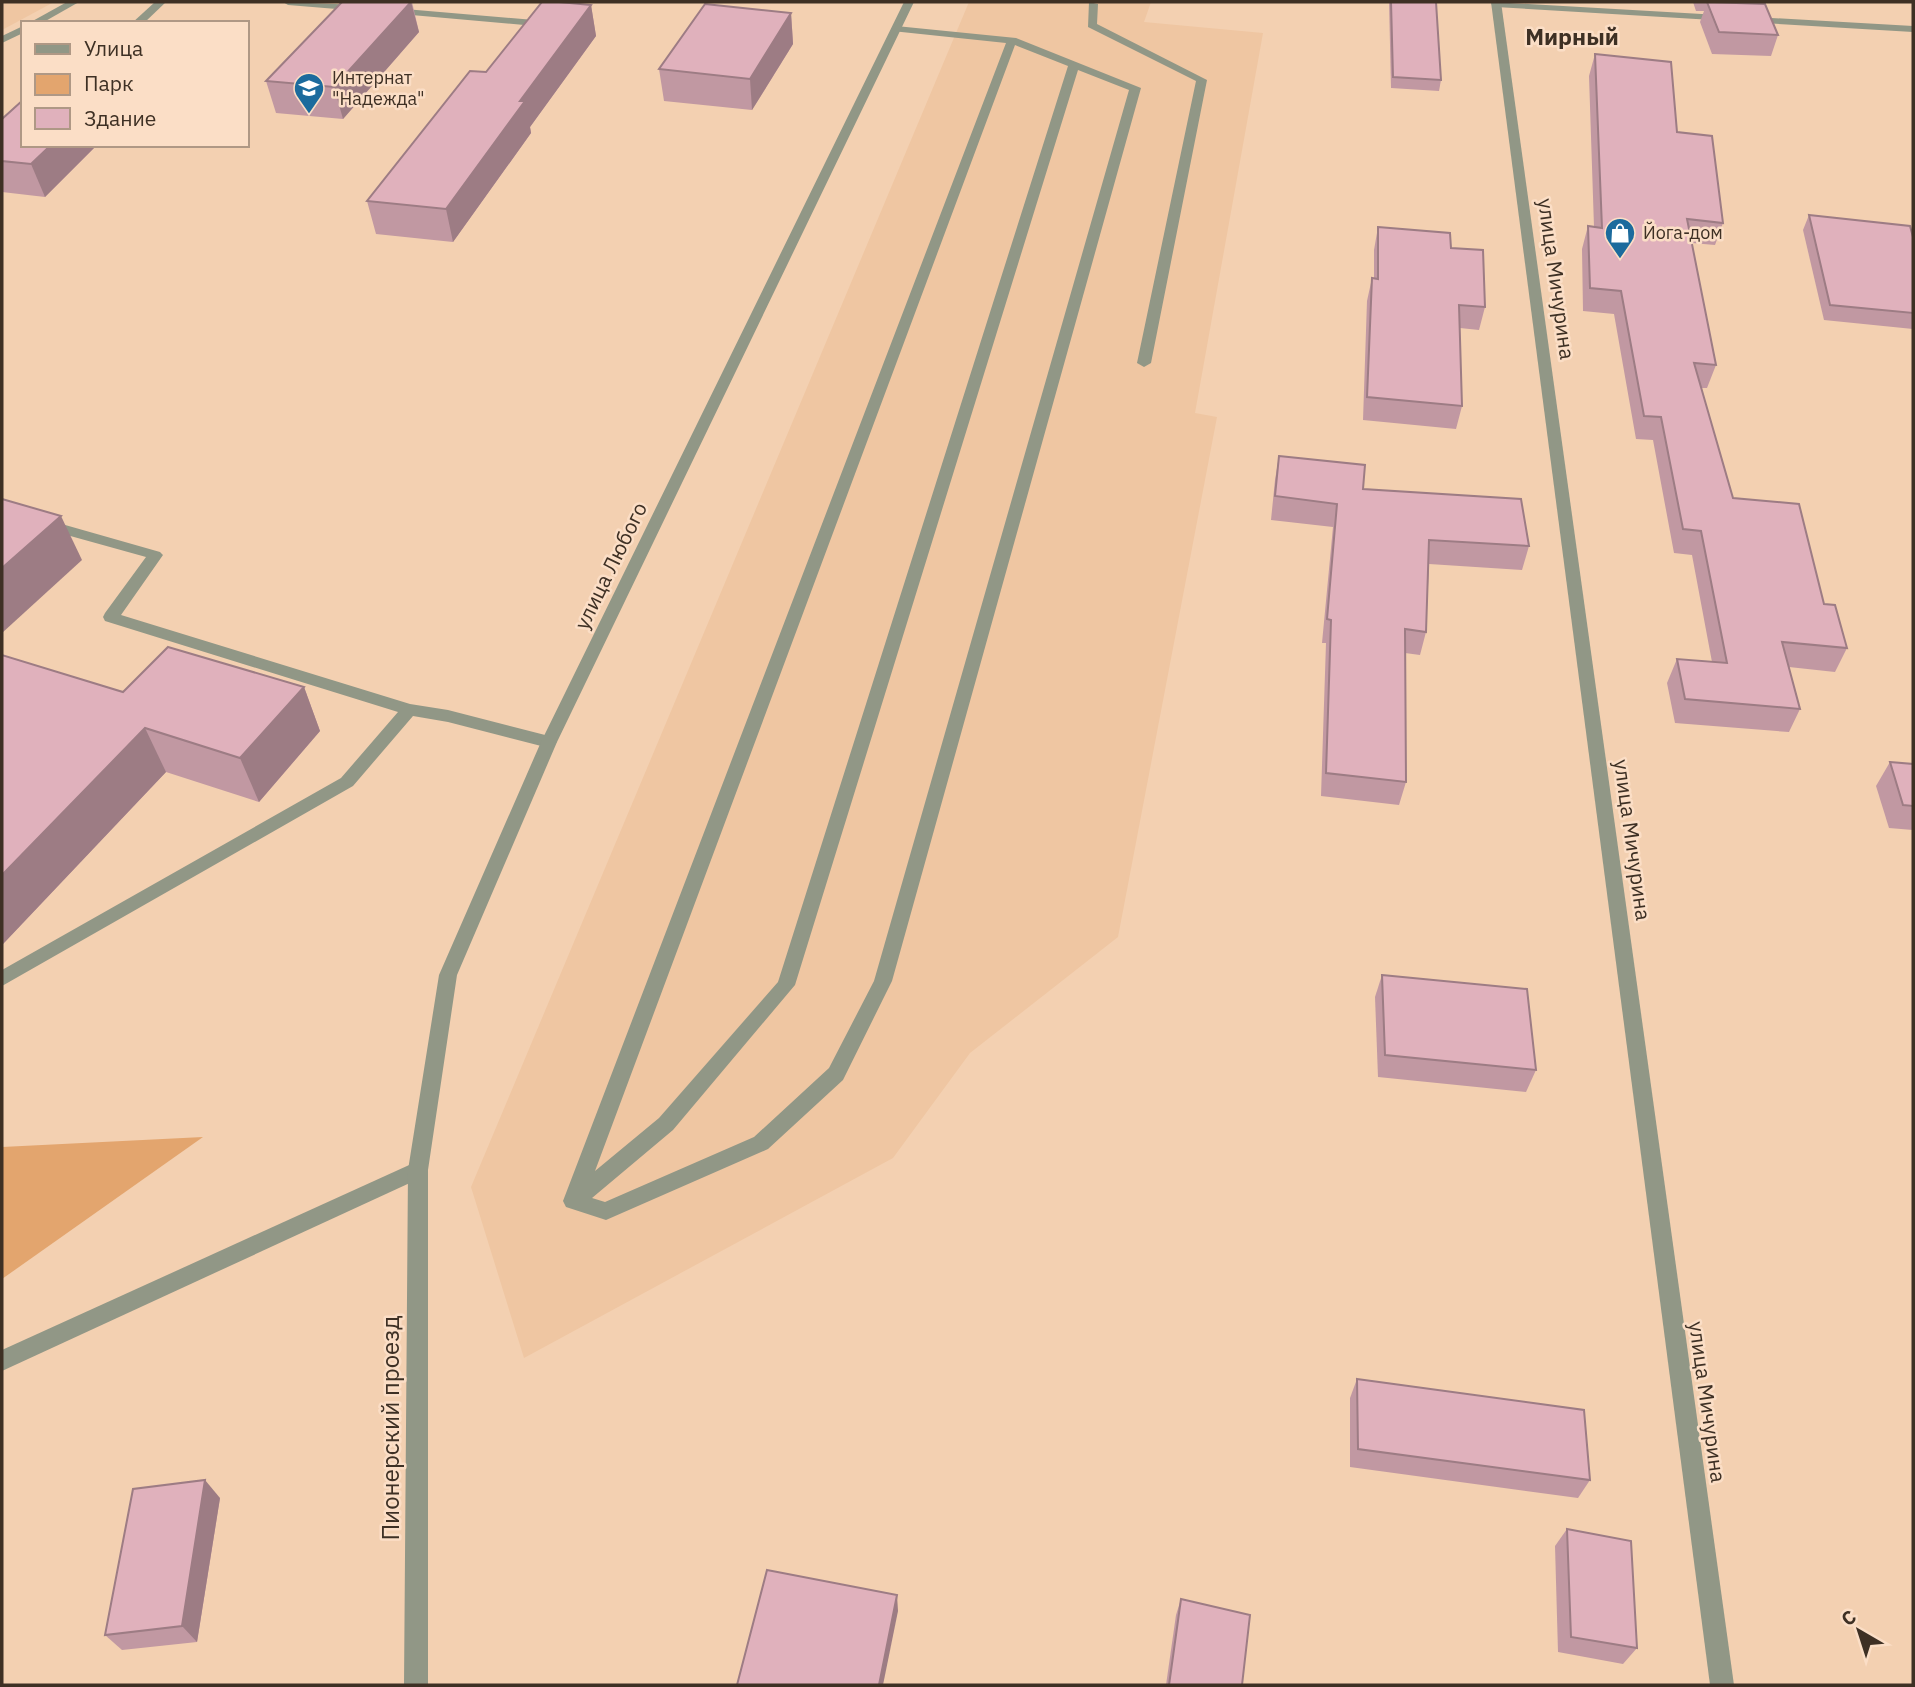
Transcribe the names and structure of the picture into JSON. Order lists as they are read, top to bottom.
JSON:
{
  "streets": {
    "street": ["улица Мичурина", "улица Любого", "Пионерский проезд"]
  },
  "crossings": [
    ["улица Любого", "Пионерский проезд"]
  ],
  "districts": ["Мирный"],
  "places": {
    "school or university": ["Интернат \"Надежда\""],
    "shop": ["Йога-дом"]
  },
  "legend": ["Улица", "Парк", "Здание"],
  "north": "top left"
}
